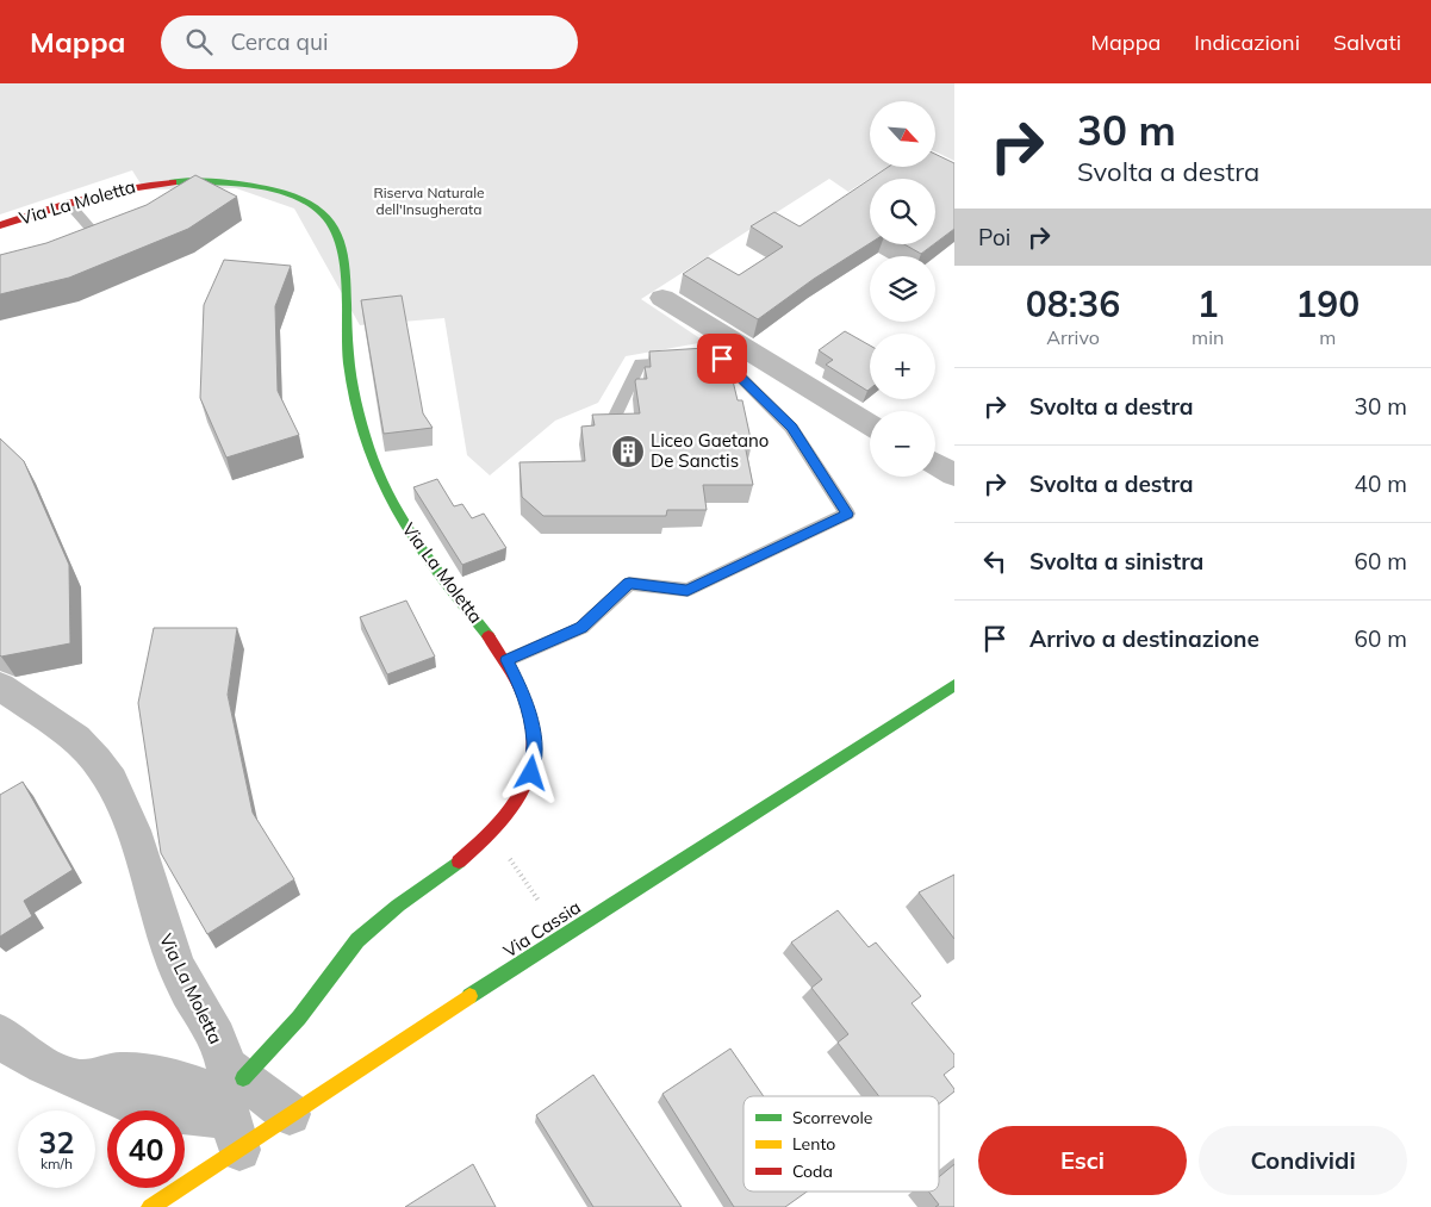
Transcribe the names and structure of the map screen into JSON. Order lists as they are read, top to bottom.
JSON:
{
  "streets": {
    "street": ["Via La Moletta", "Via Cassia"]
  },
  "crossings": [
    ["Via La Moletta", "Via Cassia"]
  ],
  "parks": ["Riserva Naturale dell'Insugherata"],
  "places": {
    "building": ["Liceo Gaetano De Sanctis"]
  },
  "legend": ["Scorrevole", "Lento", "Coda"],
  "north": "bottom right",
  "page": {
    "header": "Mappa",
    "search": "Cerca qui",
    "nav": ["Mappa", "Indicazioni", "Salvati"],
    "turn": ["30 m", "Svolta a destra"],
    "map_buttons": ["+", "−"],
    "then": "Poi",
    "eta": [
      "08:36",
      "Arrivo",
      "1",
      "min",
      "190",
      "m"
    ],
    "list": [
      {
        "name": "Svolta a destra",
        "value": "30 m"
      },
      {
        "name": "Svolta a destra",
        "value": "40 m"
      },
      {
        "name": "Svolta a sinistra",
        "value": "60 m"
      },
      {
        "name": "Arrivo a destinazione",
        "value": "60 m"
      }
    ],
    "speed": "32 km/h",
    "limit": "40",
    "buttons": ["Esci", "Condividi"]
  }
}
